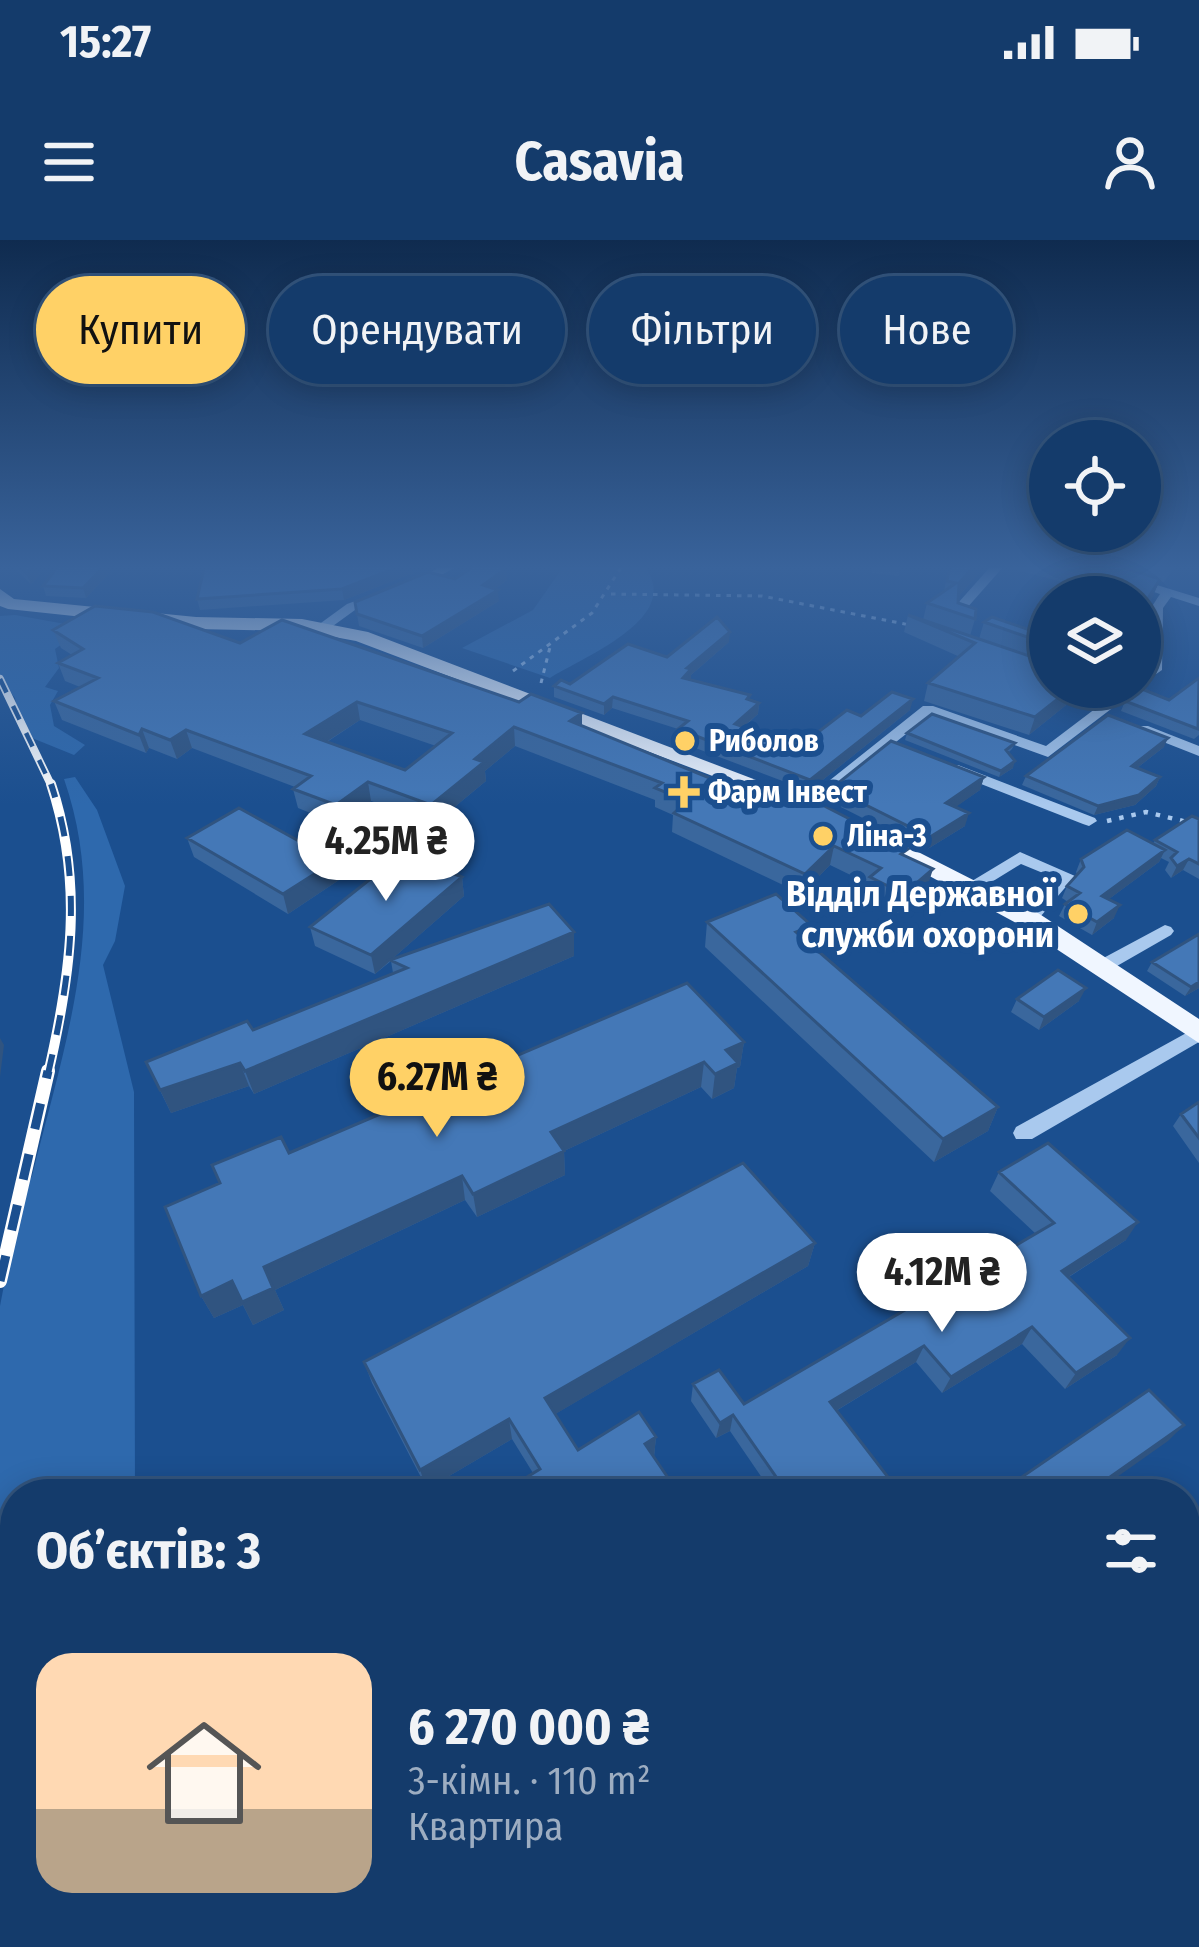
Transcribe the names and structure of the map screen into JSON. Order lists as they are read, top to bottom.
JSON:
{
  "places": {
    "other": ["Риболов", "Ліна-3", "Відділ Державної служби охорони"],
    "health": ["Фарм Інвест"]
  },
  "page": {
    "status": "15:27",
    "header": "Casavia",
    "chip": [
      "Купити",
      "Орендувати",
      "Фільтри",
      "Нове"
    ],
    "price": ["4.25M ₴", "6.27M ₴", "4.12M ₴"],
    "heading": "Об’єктів: 3",
    "list": [
      {
        "name": "6 270 000 ₴",
        "note": "3-кімн. · 110 m² · Квартира"
      }
    ]
  }
}
